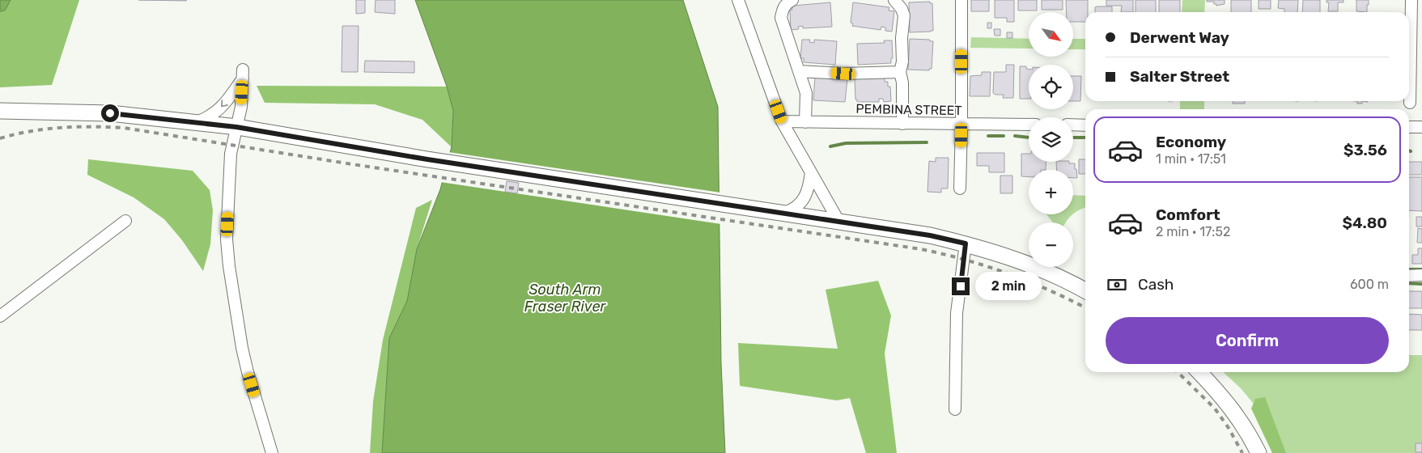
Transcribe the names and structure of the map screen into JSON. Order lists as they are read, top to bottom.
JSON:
{
  "streets": {
    "street": ["PEMBINA STREET"]
  },
  "water": ["South Arm Fraser River"],
  "north": "bottom right",
  "page": {
    "map_buttons": ["+", "−"],
    "banner": ["Derwent Way", "Salter Street"],
    "list": [
      {
        "name": "Economy",
        "note": "1 min · 17:51",
        "value": "$3.56"
      },
      {
        "name": "Comfort",
        "note": "2 min · 17:52",
        "value": "$4.80"
      }
    ],
    "pay": ["Cash", "600 m"],
    "bubble": "2 min",
    "buttons": "Confirm"
  }
}
